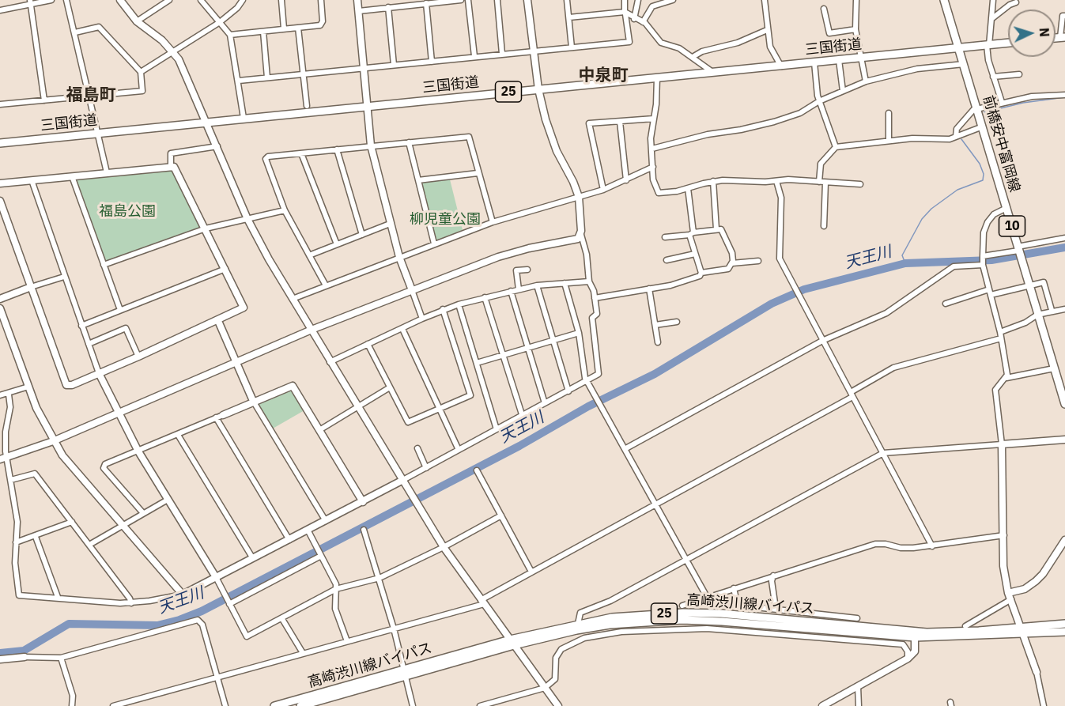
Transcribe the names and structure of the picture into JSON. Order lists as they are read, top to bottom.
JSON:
{
  "streets": {
    "main road": [
      "三国街道",
      "25",
      "前橋安中富岡線",
      "10",
      "高崎渋川線バイパス"
    ]
  },
  "crossings": [
    ["三国街道", "前橋安中富岡線"]
  ],
  "districts": ["中泉町", "福島町"],
  "water": ["天王川"],
  "parks": ["福島公園", "柳児童公園"],
  "north": "right"
}
